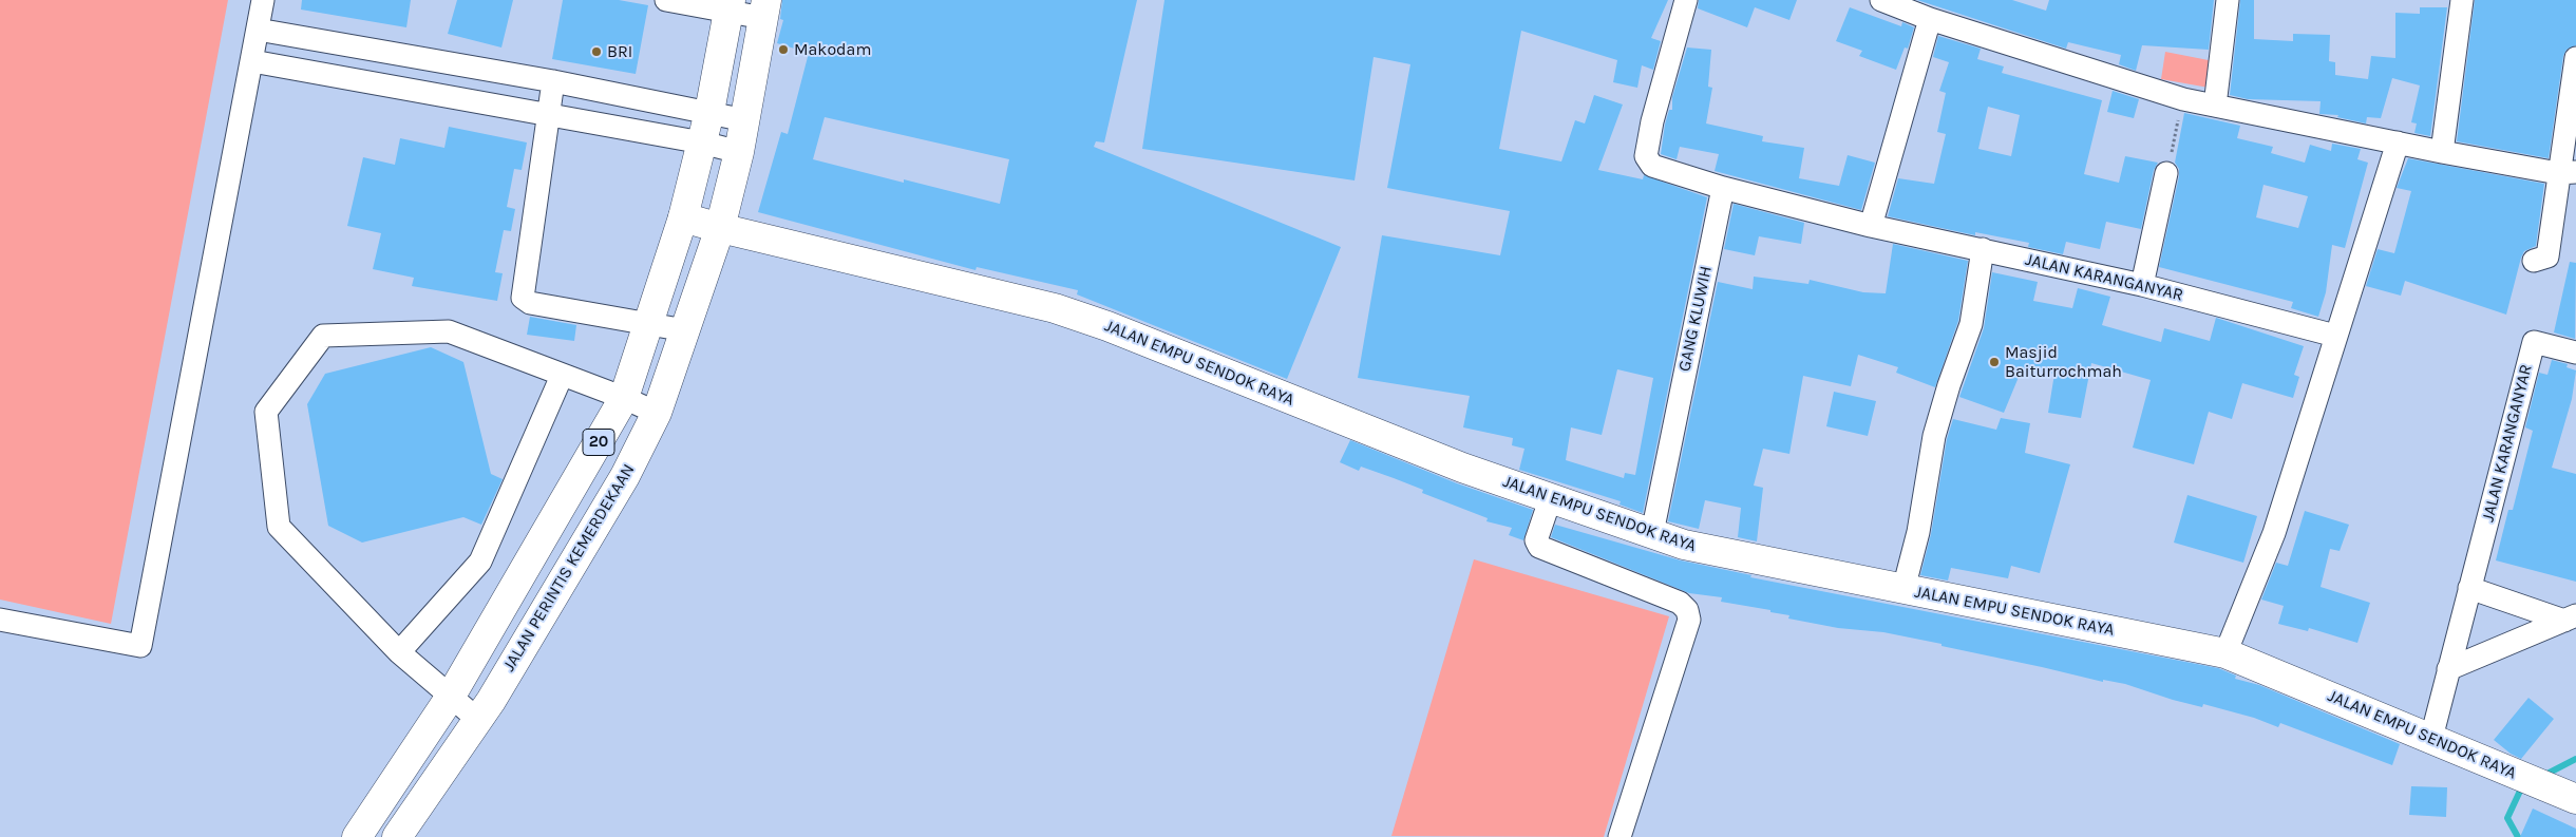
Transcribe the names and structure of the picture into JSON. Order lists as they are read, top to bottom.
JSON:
{
  "streets": {
    "main road": ["JALAN EMPU SENDOK RAYA", "20", "JALAN PERINTIS KEMERDEKAAN"],
    "street": ["JALAN KARANGANYAR", "GANG KLUWIH"]
  },
  "crossings": [
    ["JALAN KARANGANYAR", "GANG KLUWIH"],
    ["JALAN KARANGANYAR", "JALAN EMPU SENDOK RAYA"],
    ["GANG KLUWIH", "JALAN EMPU SENDOK RAYA"],
    ["JALAN EMPU SENDOK RAYA", "JALAN PERINTIS KEMERDEKAAN"],
    ["20", "JALAN PERINTIS KEMERDEKAAN"]
  ],
  "places": ["Makodam", "BRI", "Masjid Baiturrochmah"]
}
